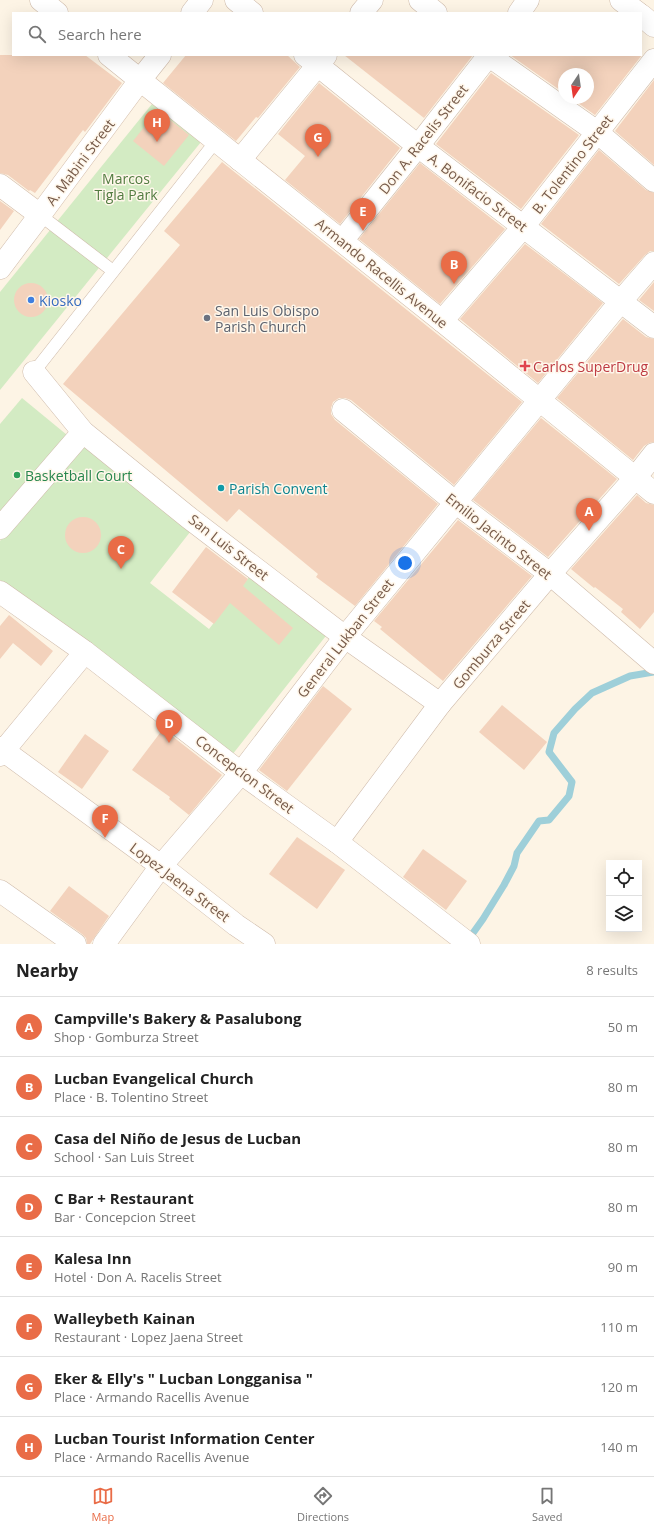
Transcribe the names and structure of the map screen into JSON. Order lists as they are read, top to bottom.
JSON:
{
  "streets": {
    "street": [
      "Don A. Racelis Street",
      "A. Mabini Street",
      "B. Tolentino Street",
      "A. Bonifacio Street",
      "Armando Racellis Avenue",
      "Emilio Jacinto Street",
      "San Luis Street",
      "General Lukban Street",
      "Gomburza Street",
      "Concepcion Street",
      "Lopez Jaena Street"
    ]
  },
  "crossings": [
    ["Don A. Racelis Street", "A. Bonifacio Street"],
    ["Don A. Racelis Street", "Armando Racellis Avenue"],
    ["A. Mabini Street", "Armando Racellis Avenue"],
    ["B. Tolentino Street", "A. Bonifacio Street"],
    ["B. Tolentino Street", "Armando Racellis Avenue"],
    ["A. Bonifacio Street", "General Lukban Street"],
    ["Armando Racellis Avenue", "General Lukban Street"],
    ["Armando Racellis Avenue", "Gomburza Street"],
    ["Emilio Jacinto Street", "General Lukban Street"],
    ["Emilio Jacinto Street", "Gomburza Street"],
    ["San Luis Street", "General Lukban Street"],
    ["San Luis Street", "Gomburza Street"],
    ["General Lukban Street", "Concepcion Street"],
    ["General Lukban Street", "Lopez Jaena Street"],
    ["Gomburza Street", "Concepcion Street"]
  ],
  "parks": ["Marcos Tigla Park"],
  "places": {
    "other": [
      "Kiosko",
      "San Luis Obispo Parish Church",
      "Basketball Court",
      "Parish Convent"
    ],
    "health": ["Carlos SuperDrug"]
  },
  "north": "bottom",
  "page": {
    "search": "Search here",
    "pins": [
      "H",
      "G",
      "E",
      "B",
      "A",
      "C",
      "D",
      "F"
    ],
    "heading": ["Nearby", "8 results"],
    "list": [
      {
        "mark": "A",
        "name": "Campville's Bakery & Pasalubong",
        "note": "Shop · Gomburza Street",
        "value": "50 m"
      },
      {
        "mark": "B",
        "name": "Lucban Evangelical Church",
        "note": "Place · B. Tolentino Street",
        "value": "80 m"
      },
      {
        "mark": "C",
        "name": "Casa del Niño de Jesus de Lucban",
        "note": "School · San Luis Street",
        "value": "80 m"
      },
      {
        "mark": "D",
        "name": "C Bar + Restaurant",
        "note": "Bar · Concepcion Street",
        "value": "80 m"
      },
      {
        "mark": "E",
        "name": "Kalesa Inn",
        "note": "Hotel · Don A. Racelis Street",
        "value": "90 m"
      },
      {
        "mark": "F",
        "name": "Walleybeth Kainan",
        "note": "Restaurant · Lopez Jaena Street",
        "value": "110 m"
      },
      {
        "mark": "G",
        "name": "Eker & Elly's \" Lucban Longganisa \"",
        "note": "Place · Armando Racellis Avenue",
        "value": "120 m"
      },
      {
        "mark": "H",
        "name": "Lucban Tourist Information Center",
        "note": "Place · Armando Racellis Avenue",
        "value": "140 m"
      }
    ],
    "nav": ["Map", "Directions", "Saved"]
  }
}
